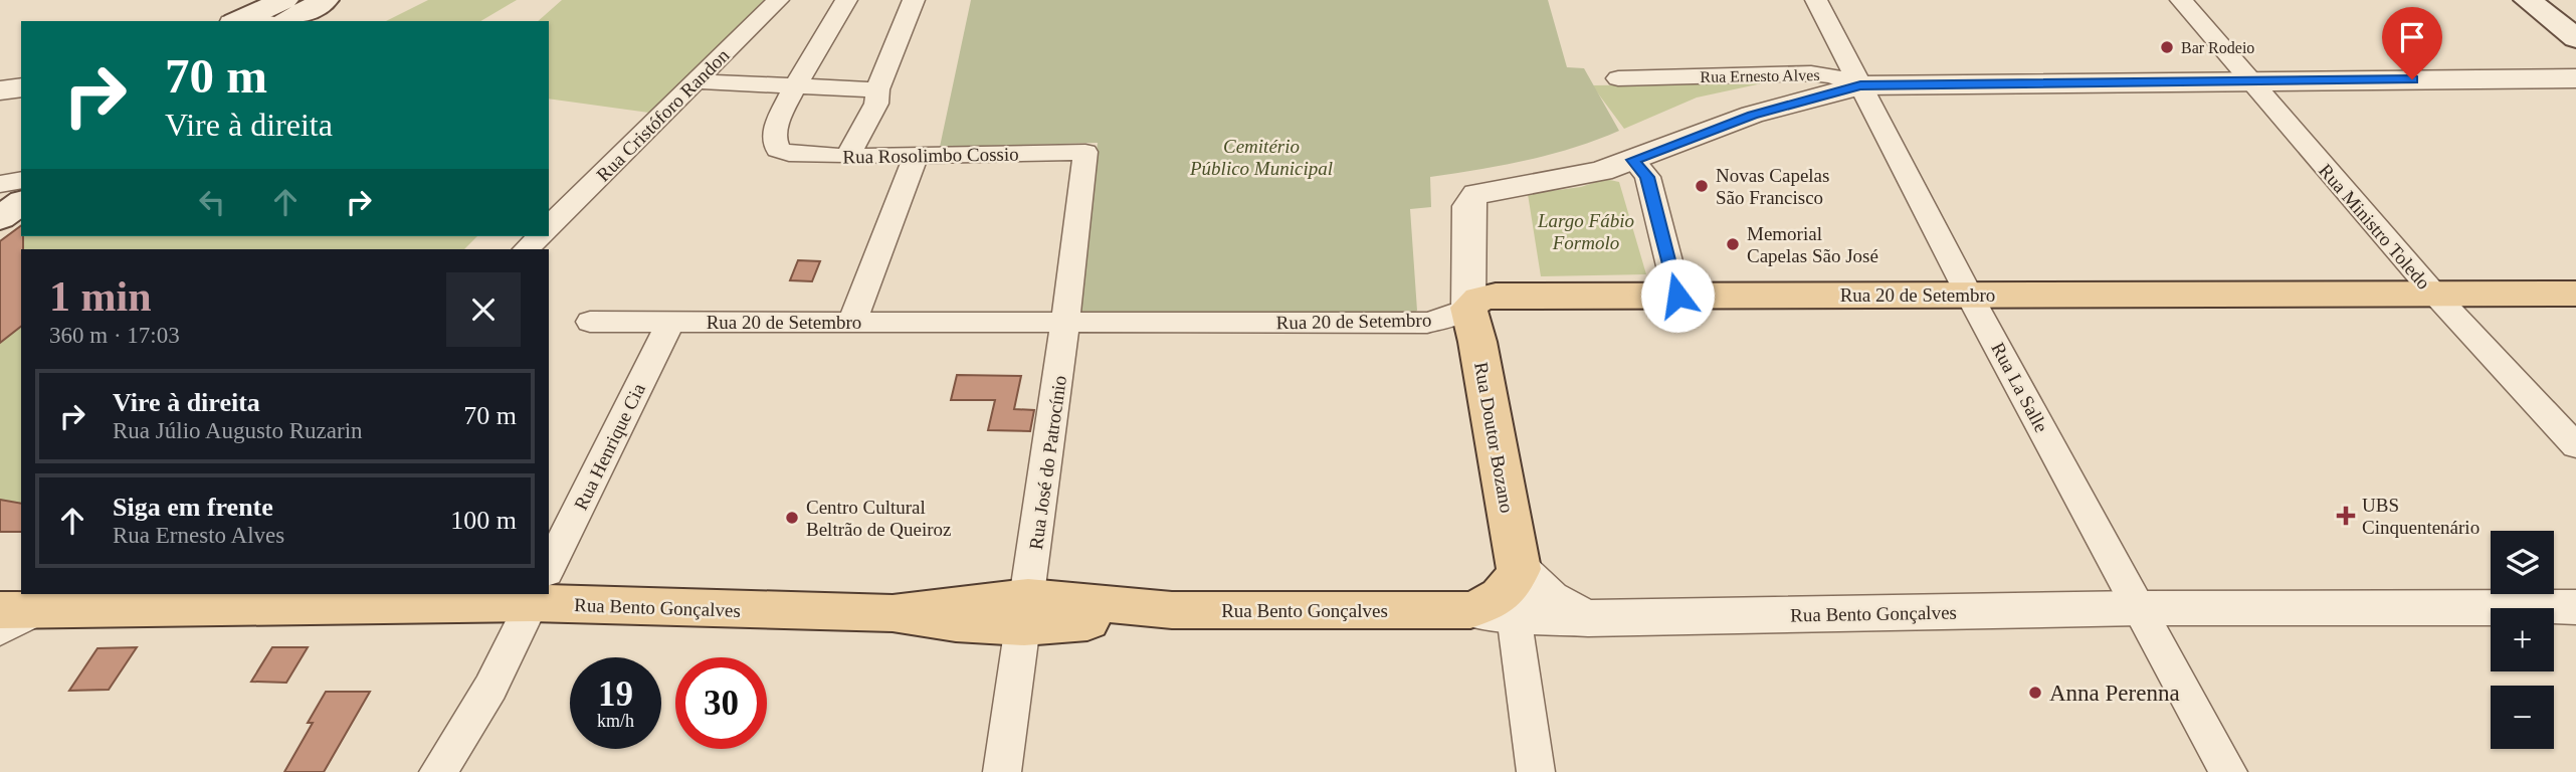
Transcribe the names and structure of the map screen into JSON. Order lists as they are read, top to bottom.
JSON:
{
  "streets": {
    "main road": ["Rua 20 de Setembro", "Rua Doutor Bozano", "Rua Bento Gonçalves"],
    "street": [
      "Rua Ernesto Alves",
      "Rua Cristóforo Randon",
      "Rua Rosolimbo Cossio",
      "Rua Ministro Toledo",
      "Rua La Salle",
      "Rua Henrique Cia",
      "Rua José do Patrocínio"
    ]
  },
  "crossings": [
    ["Rua Ernesto Alves", "Rua Ministro Toledo"],
    ["Rua Ernesto Alves", "Rua La Salle"],
    ["Rua Rosolimbo Cossio", "Rua José do Patrocínio"],
    ["Rua Ministro Toledo", "Rua 20 de Setembro"],
    ["Rua 20 de Setembro", "Rua La Salle"],
    ["Rua 20 de Setembro", "Rua Doutor Bozano"],
    ["Rua 20 de Setembro", "Rua Henrique Cia"],
    ["Rua 20 de Setembro", "Rua José do Patrocínio"],
    ["Rua La Salle", "Rua Bento Gonçalves"],
    ["Rua José do Patrocínio", "Rua Bento Gonçalves"]
  ],
  "parks": ["Cemitério Público Municipal", "Largo Fábio Formolo"],
  "places": {
    "other": [
      "Bar Rodeio",
      "Novas Capelas São Francisco",
      "Memorial Capelas São José",
      "Centro Cultural Beltrão de Queiroz",
      "Anna Perenna"
    ],
    "health": ["UBS Cinquentenário"]
  },
  "page": {
    "turn": ["70 m", "Vire à direita"],
    "heading": ["1 min", "360 m · 17:03"],
    "list": [
      {
        "name": "Vire à direita",
        "note": "Rua Júlio Augusto Ruzarin",
        "value": "70 m"
      },
      {
        "name": "Siga em frente",
        "note": "Rua Ernesto Alves",
        "value": "100 m"
      }
    ],
    "map_buttons": ["+", "−"],
    "speed": "19 km/h",
    "limit": "30"
  }
}
